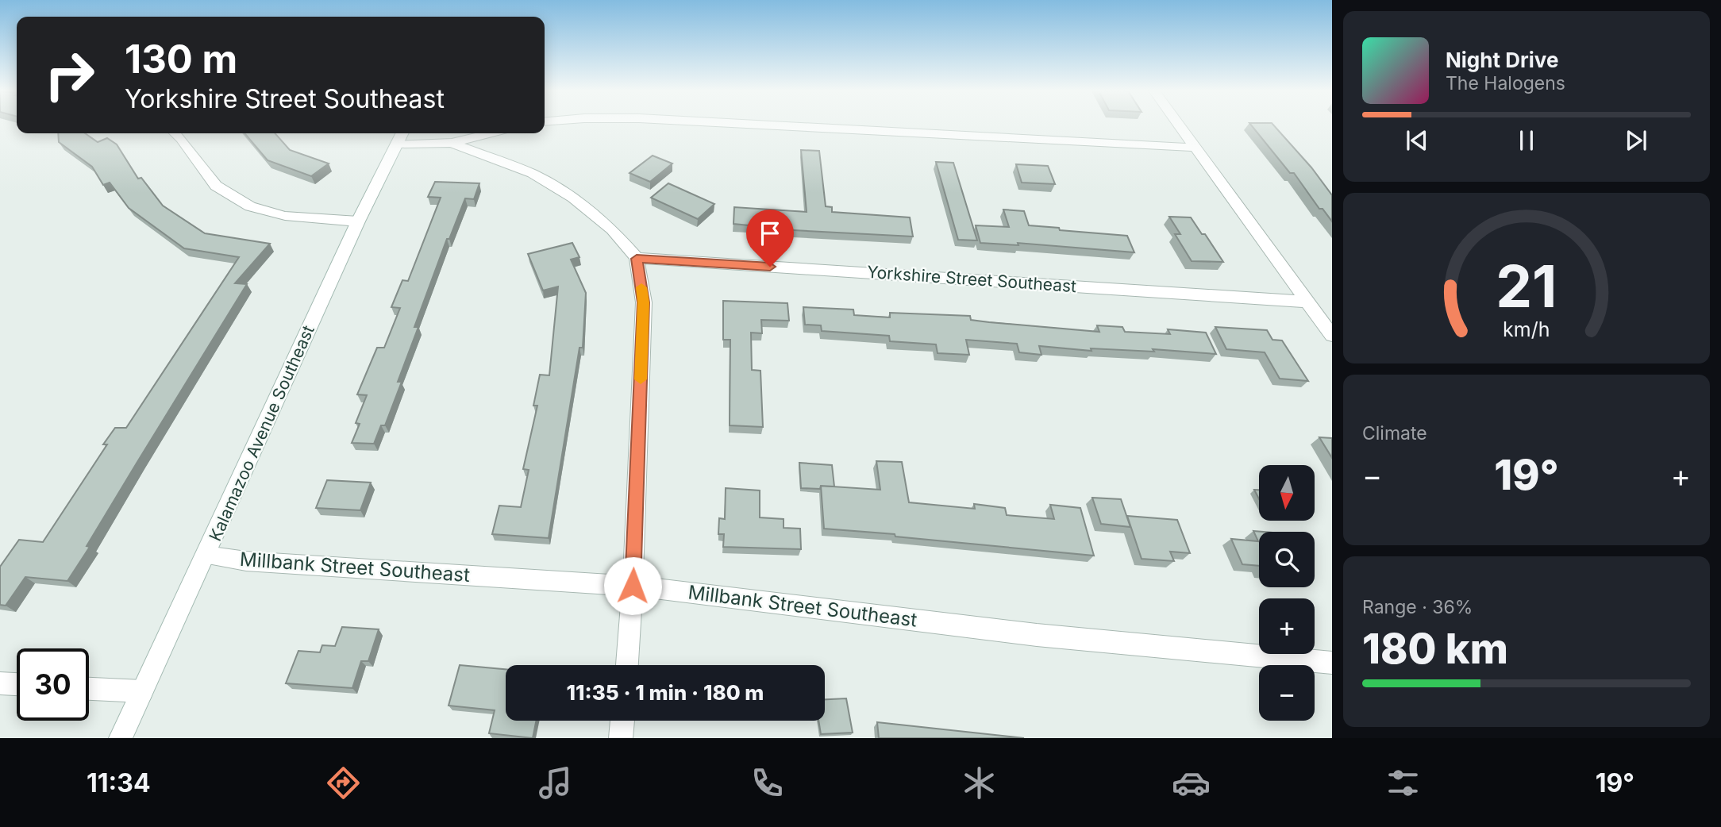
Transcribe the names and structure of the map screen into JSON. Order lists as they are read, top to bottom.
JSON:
{
  "streets": {
    "street": ["Yorkshire Street Southeast", "Kalamazoo Avenue Southeast", "Millbank Street Southeast"]
  },
  "crossings": [
    ["Kalamazoo Avenue Southeast", "Millbank Street Southeast"]
  ],
  "north": "bottom",
  "page": {
    "turn": ["130 m", "Yorkshire Street Southeast"],
    "song": ["Night Drive", "The Halogens"],
    "tile": [
      "Climate",
      ["Range · 36%", "180 km"]
    ],
    "heat": ["−", "19°", "+"],
    "map_buttons": ["+", "−"],
    "limit": "30",
    "trip": "11:35 · 1 min · 180 m",
    "tabs": ["11:34", "19°"],
    "gauge": ["21", "km/h"]
  }
}
